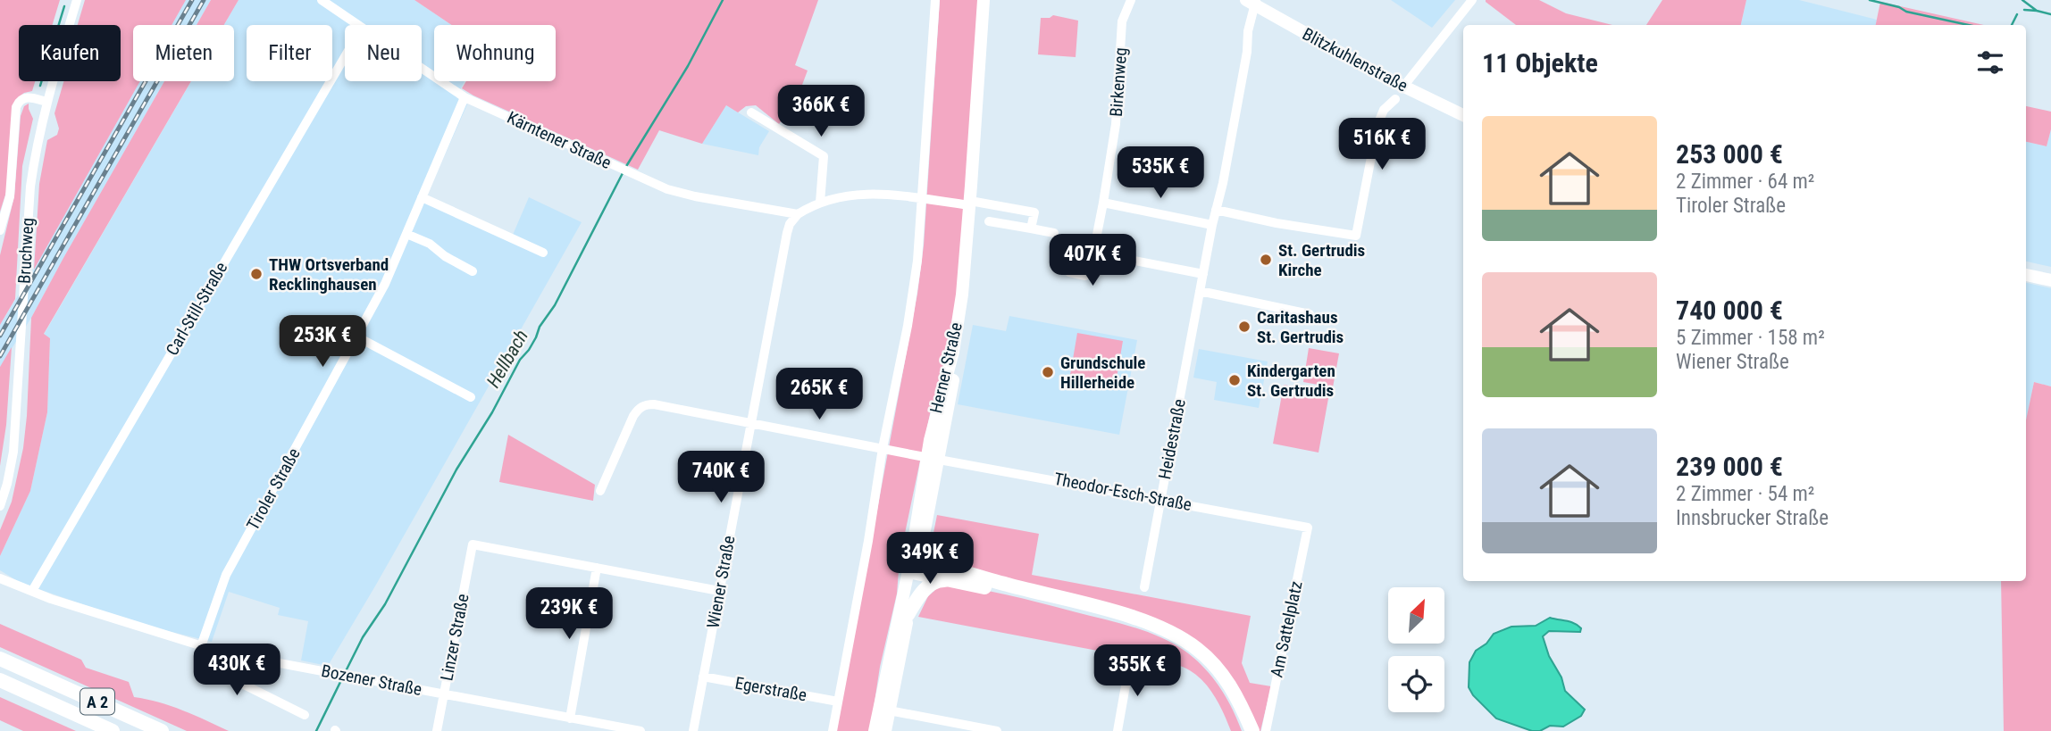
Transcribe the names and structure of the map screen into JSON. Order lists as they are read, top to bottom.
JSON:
{
  "streets": {
    "highway": ["A 2"],
    "main road": ["Blitzkuhlenstraße", "Herner Straße"],
    "street": [
      "Birkenweg",
      "Kärntener Straße",
      "Bruchweg",
      "Carl-Still-Straße",
      "Heidestraße",
      "Tiroler Straße",
      "Theodor-Esch-Straße",
      "Wiener Straße",
      "Am Sattelplatz",
      "Linzer Straße",
      "Bozener Straße",
      "Egerstraße"
    ]
  },
  "crossings": [
    ["Blitzkuhlenstraße", "Heidestraße"],
    ["Kärntener Straße", "Tiroler Straße"],
    ["Kärntener Straße", "Wiener Straße"],
    ["Carl-Still-Straße", "Bozener Straße"],
    ["Herner Straße", "Theodor-Esch-Straße"],
    ["Heidestraße", "Theodor-Esch-Straße"],
    ["Tiroler Straße", "Bozener Straße"],
    ["Theodor-Esch-Straße", "Wiener Straße"],
    ["Theodor-Esch-Straße", "Am Sattelplatz"],
    ["Wiener Straße", "Egerstraße"],
    ["Linzer Straße", "Bozener Straße"]
  ],
  "water": ["Hellbach"],
  "places": [
    "St. Gertrudis Kirche",
    "THW Ortsverband Recklinghausen",
    "Caritashaus St. Gertrudis",
    "Grundschule Hillerheide",
    "Kindergarten St. Gertrudis"
  ],
  "north": "top right",
  "page": {
    "chip": [
      "Kaufen",
      "Mieten",
      "Filter",
      "Neu",
      "Wohnung"
    ],
    "heading": "11 Objekte",
    "price": [
      "366K €",
      "516K €",
      "535K €",
      "407K €",
      "253K €",
      "265K €",
      "740K €",
      "349K €",
      "239K €",
      "430K €",
      "355K €"
    ],
    "list": [
      {
        "name": "253 000 €",
        "note": "2 Zimmer · 64 m² · Tiroler Straße"
      },
      {
        "name": "740 000 €",
        "note": "5 Zimmer · 158 m² · Wiener Straße"
      },
      {
        "name": "239 000 €",
        "note": "2 Zimmer · 54 m² · Innsbrucker Straße"
      }
    ]
  }
}
